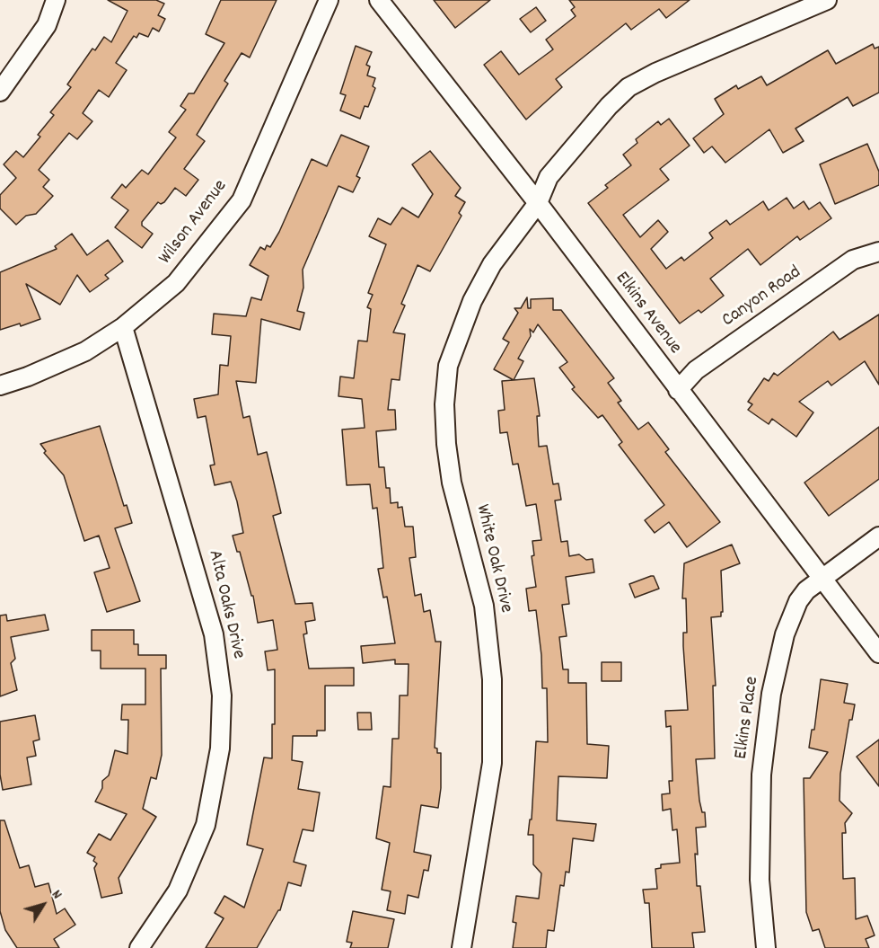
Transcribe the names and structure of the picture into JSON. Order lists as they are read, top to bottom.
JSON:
{
  "streets": {
    "street": [
      "Wilson Avenue",
      "Canyon Road",
      "Elkins Avenue",
      "White Oak Drive",
      "Alta Oaks Drive",
      "Elkins Place"
    ]
  },
  "crossings": [
    ["Wilson Avenue", "Alta Oaks Drive"],
    ["Canyon Road", "Elkins Avenue"],
    ["Elkins Avenue", "White Oak Drive"],
    ["Elkins Avenue", "Elkins Place"]
  ],
  "north": "top right"
}
